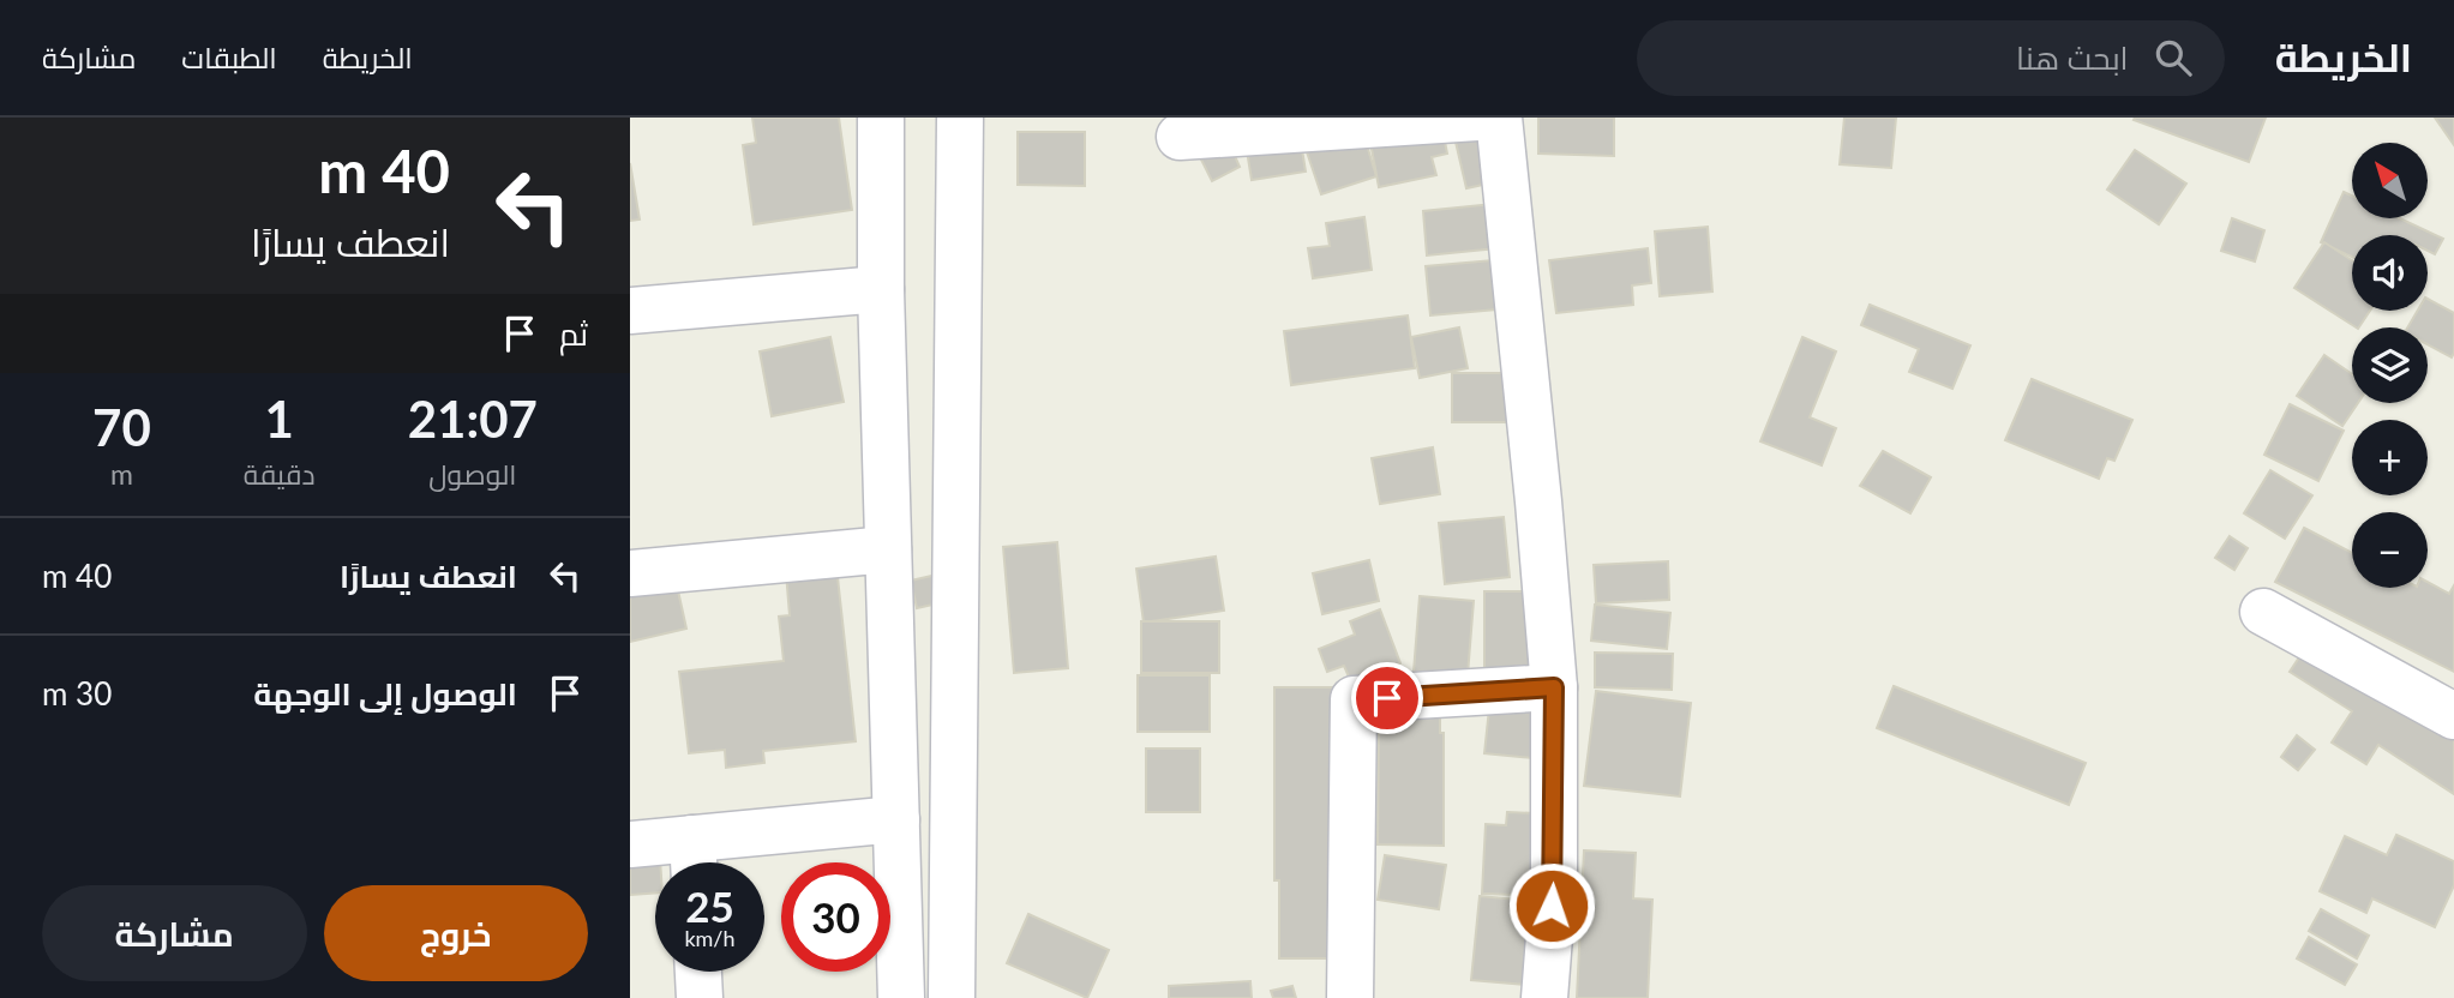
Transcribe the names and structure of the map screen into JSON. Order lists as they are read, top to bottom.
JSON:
{
  "north": "top left",
  "page": {
    "header": "الخريطة",
    "search": "ابحث هنا",
    "nav": ["الخريطة", "الطبقات", "مشاركة"],
    "turn": ["40 m", "انعطف يسارًا"],
    "map_buttons": ["+", "−"],
    "then": "ثم",
    "eta": [
      "21:07",
      "الوصول",
      "1",
      "دقيقة",
      "70",
      "m"
    ],
    "list": [
      {
        "name": "انعطف يسارًا",
        "value": "40 m"
      },
      {
        "name": "الوصول إلى الوجهة",
        "value": "30 m"
      }
    ],
    "speed": "25 km/h",
    "limit": "30",
    "buttons": ["خروج", "مشاركة"]
  }
}
